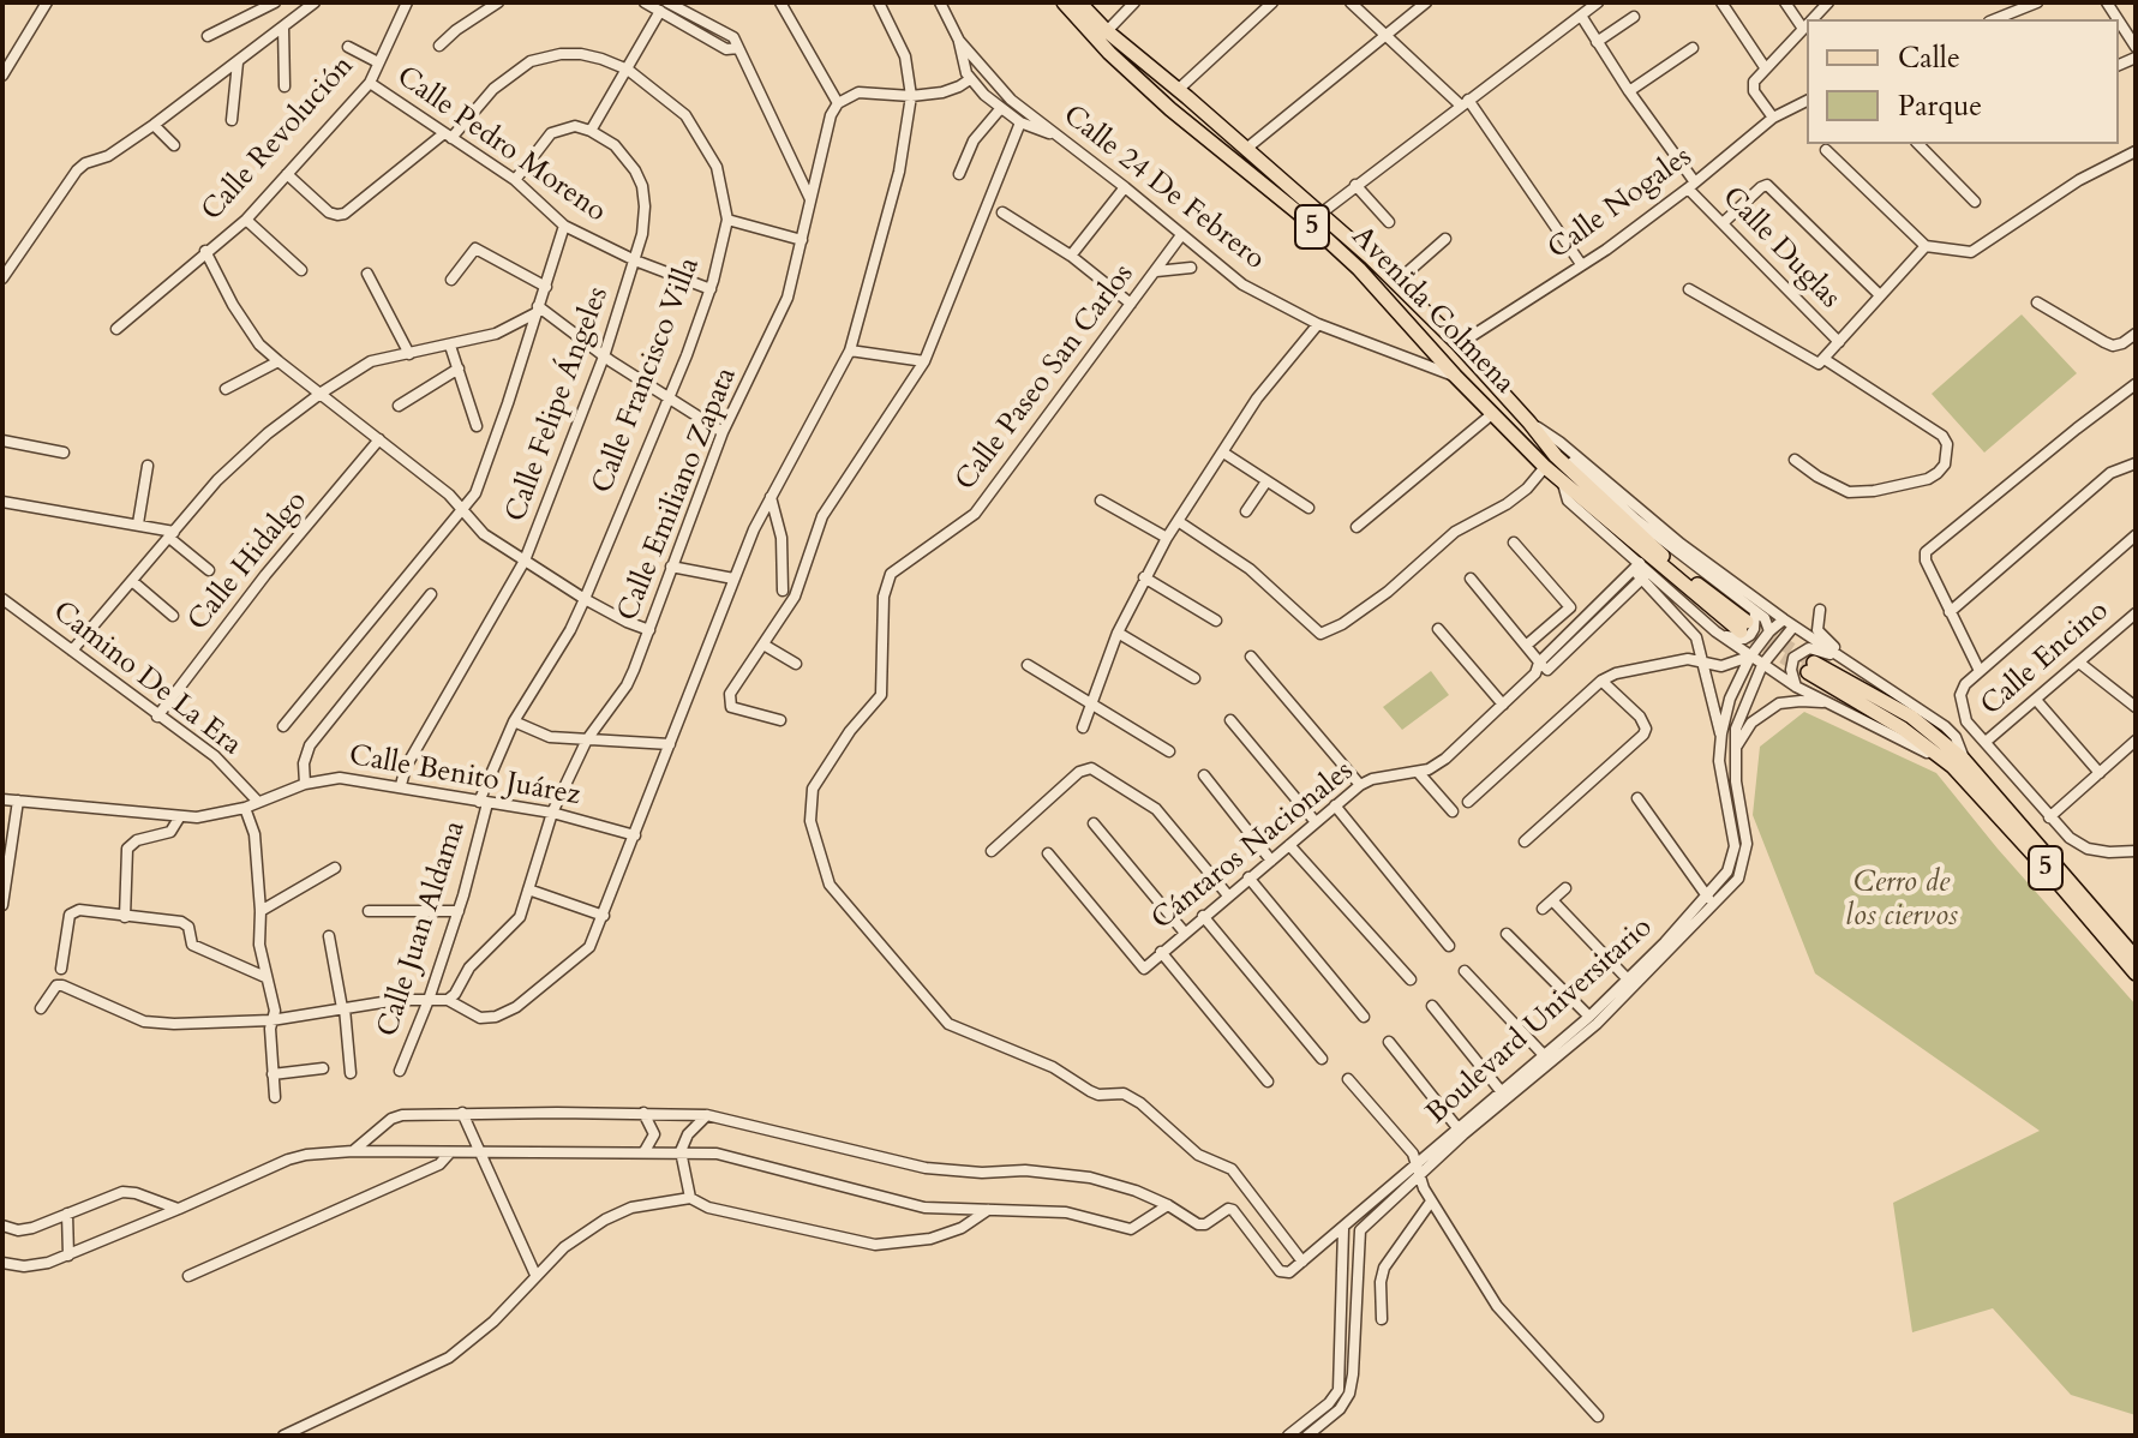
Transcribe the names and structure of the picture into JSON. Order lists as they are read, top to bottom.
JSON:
{
  "streets": {
    "main road": ["5", "Avenida Colmena"],
    "street": [
      "Calle Revolución",
      "Calle Pedro Moreno",
      "Calle 24 De Febrero",
      "Calle Nogales",
      "Calle Duglas",
      "Calle Francisco Villa",
      "Calle Paseo San Carlos",
      "Calle Felipe Ángeles",
      "Calle Emiliano Zapata",
      "Calle Hidalgo",
      "Calle Encino",
      "Camino De La Era",
      "Calle Benito Juárez",
      "Cántaros Nacionales",
      "Calle Juan Aldama",
      "Boulevard Universitario"
    ]
  },
  "crossings": [
    ["Calle Revolución", "Calle Pedro Moreno"],
    ["Calle Revolución", "Calle Francisco Villa"],
    ["Calle Pedro Moreno", "Calle Francisco Villa"],
    ["Calle Pedro Moreno", "Calle Felipe Ángeles"],
    ["Calle 24 De Febrero", "Avenida Colmena"],
    ["Calle 24 De Febrero", "Calle Paseo San Carlos"],
    ["Calle Nogales", "5"],
    ["Calle Nogales", "Calle Duglas"],
    ["Calle Nogales", "Avenida Colmena"],
    ["5", "Avenida Colmena"],
    ["Calle Francisco Villa", "Calle Benito Juárez"],
    ["Calle Francisco Villa", "Calle Juan Aldama"],
    ["Calle Paseo San Carlos", "Boulevard Universitario"],
    ["Calle Felipe Ángeles", "Calle Benito Juárez"],
    ["Calle Emiliano Zapata", "Calle Benito Juárez"],
    ["Calle Hidalgo", "Camino De La Era"],
    ["Camino De La Era", "Calle Benito Juárez"],
    ["Calle Benito Juárez", "Calle Juan Aldama"]
  ],
  "parks": ["Cerro de los ciervos"],
  "legend": ["Calle", "Parque"]
}
